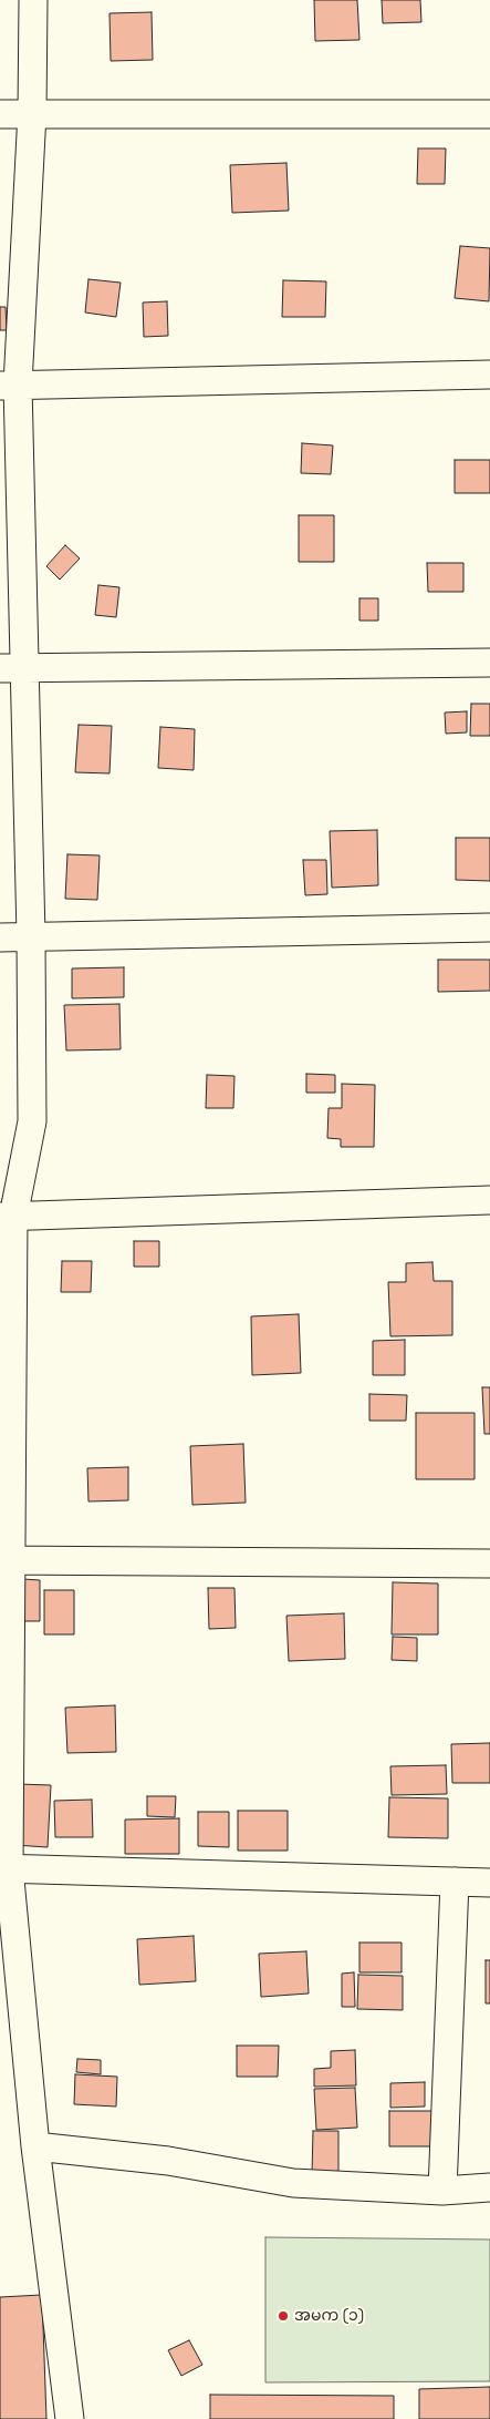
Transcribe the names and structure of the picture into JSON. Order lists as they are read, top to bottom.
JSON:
{
  "places": ["အမက (၁)"]
}
